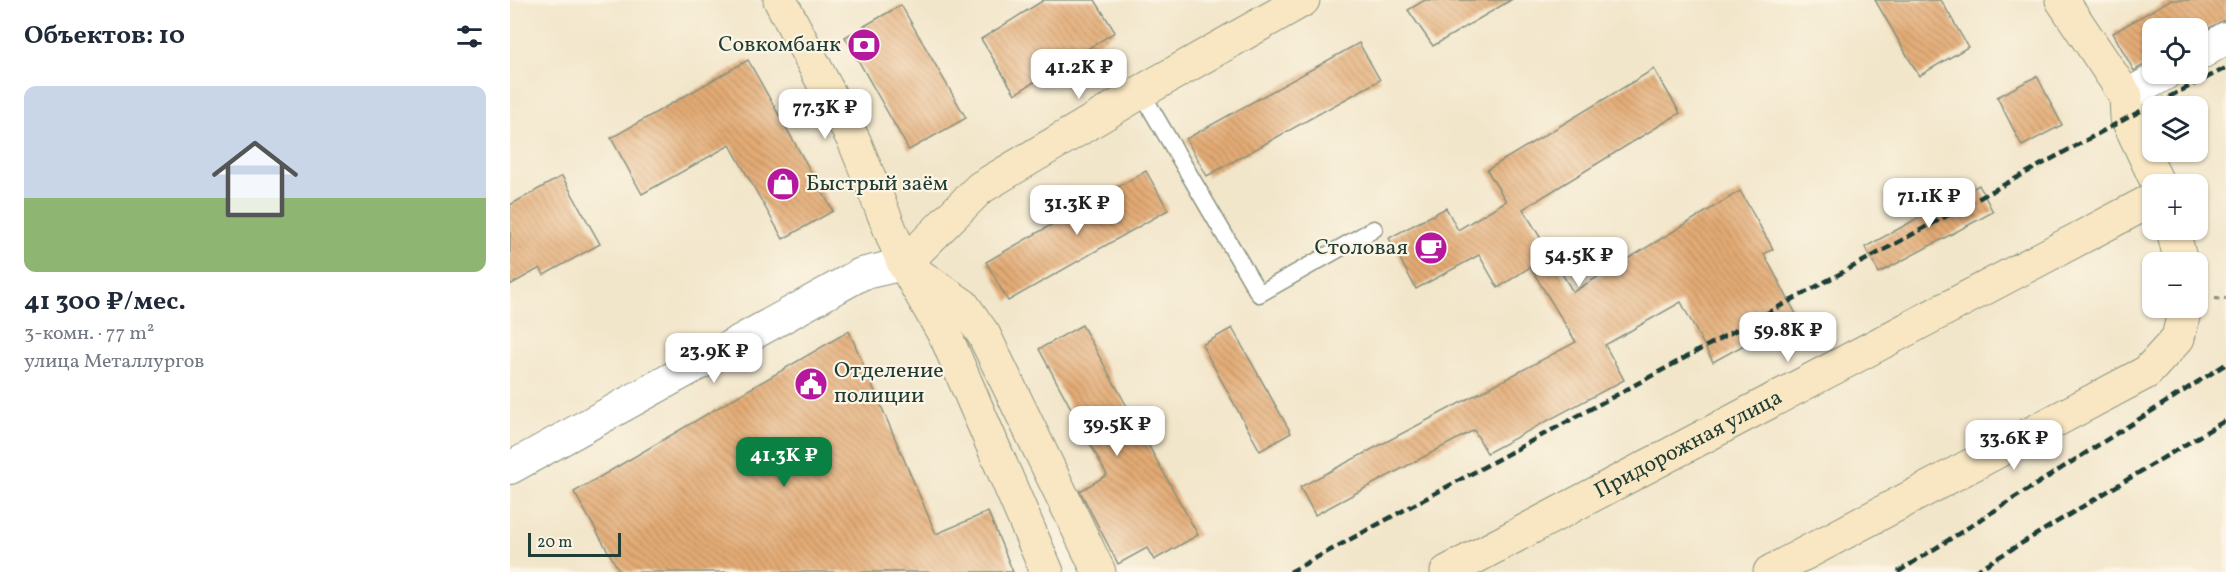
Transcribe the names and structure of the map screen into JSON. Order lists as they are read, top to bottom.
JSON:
{
  "streets": {
    "main road": ["Придорожная улица"]
  },
  "places": {
    "bank": ["Совкомбанк"],
    "shop": ["Быстрый заём"],
    "cafe": ["Столовая"],
    "public building": ["Отделение полиции"]
  },
  "scale_bar": "20 m",
  "page": {
    "heading": "Объектов: 10",
    "map_buttons": ["+", "−"],
    "price": [
      "41.2K ₽",
      "77.3K ₽",
      "71.1K ₽",
      "31.3K ₽",
      "54.5K ₽",
      "59.8K ₽",
      "23.9K ₽",
      "39.5K ₽",
      "33.6K ₽",
      "41.3K ₽"
    ],
    "list": [
      {
        "name": "41 300 ₽/мес.",
        "note": "3-комн. · 77 m² · улица Металлургов"
      }
    ],
    "scale": "20 m"
  }
}
